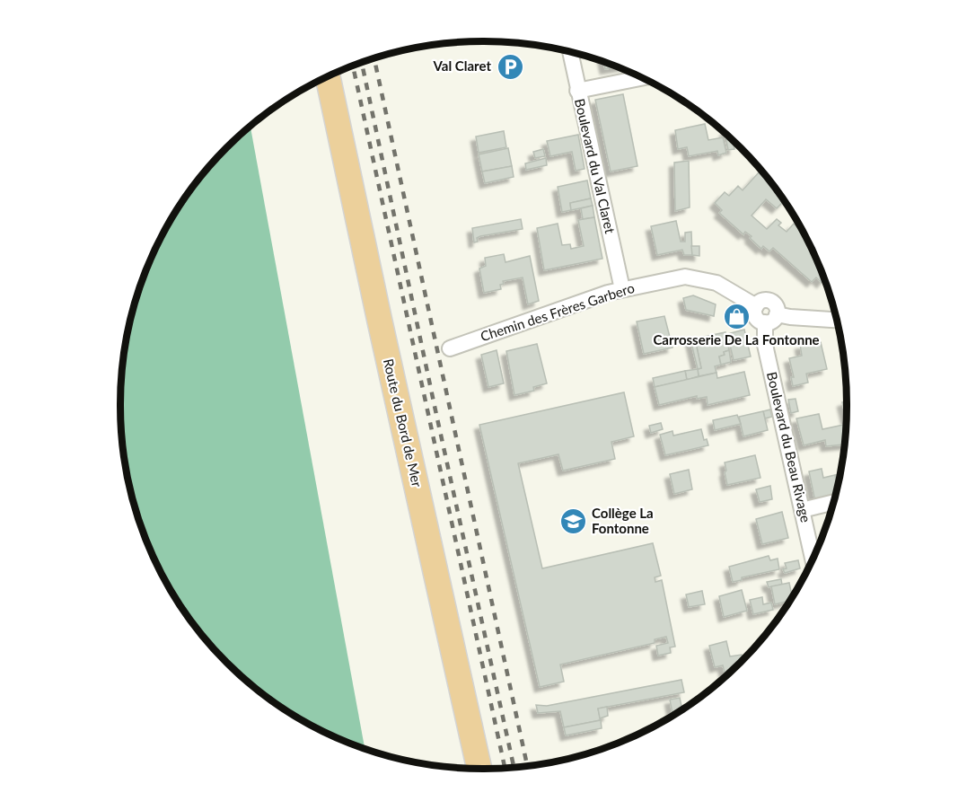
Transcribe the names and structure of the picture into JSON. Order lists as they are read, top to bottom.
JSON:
{
  "streets": {
    "main road": ["Route du Bord de Mer"],
    "street": ["Boulevard du Val Claret", "Chemin des Frères Garbero", "Boulevard du Beau Rivage"]
  },
  "crossings": [
    ["Boulevard du Val Claret", "Chemin des Frères Garbero"],
    ["Chemin des Frères Garbero", "Boulevard du Beau Rivage"]
  ],
  "places": {
    "parking": ["Val Claret"],
    "shop": ["Carrosserie De La Fontonne"],
    "school or university": ["Collège La Fontonne"]
  }
}
